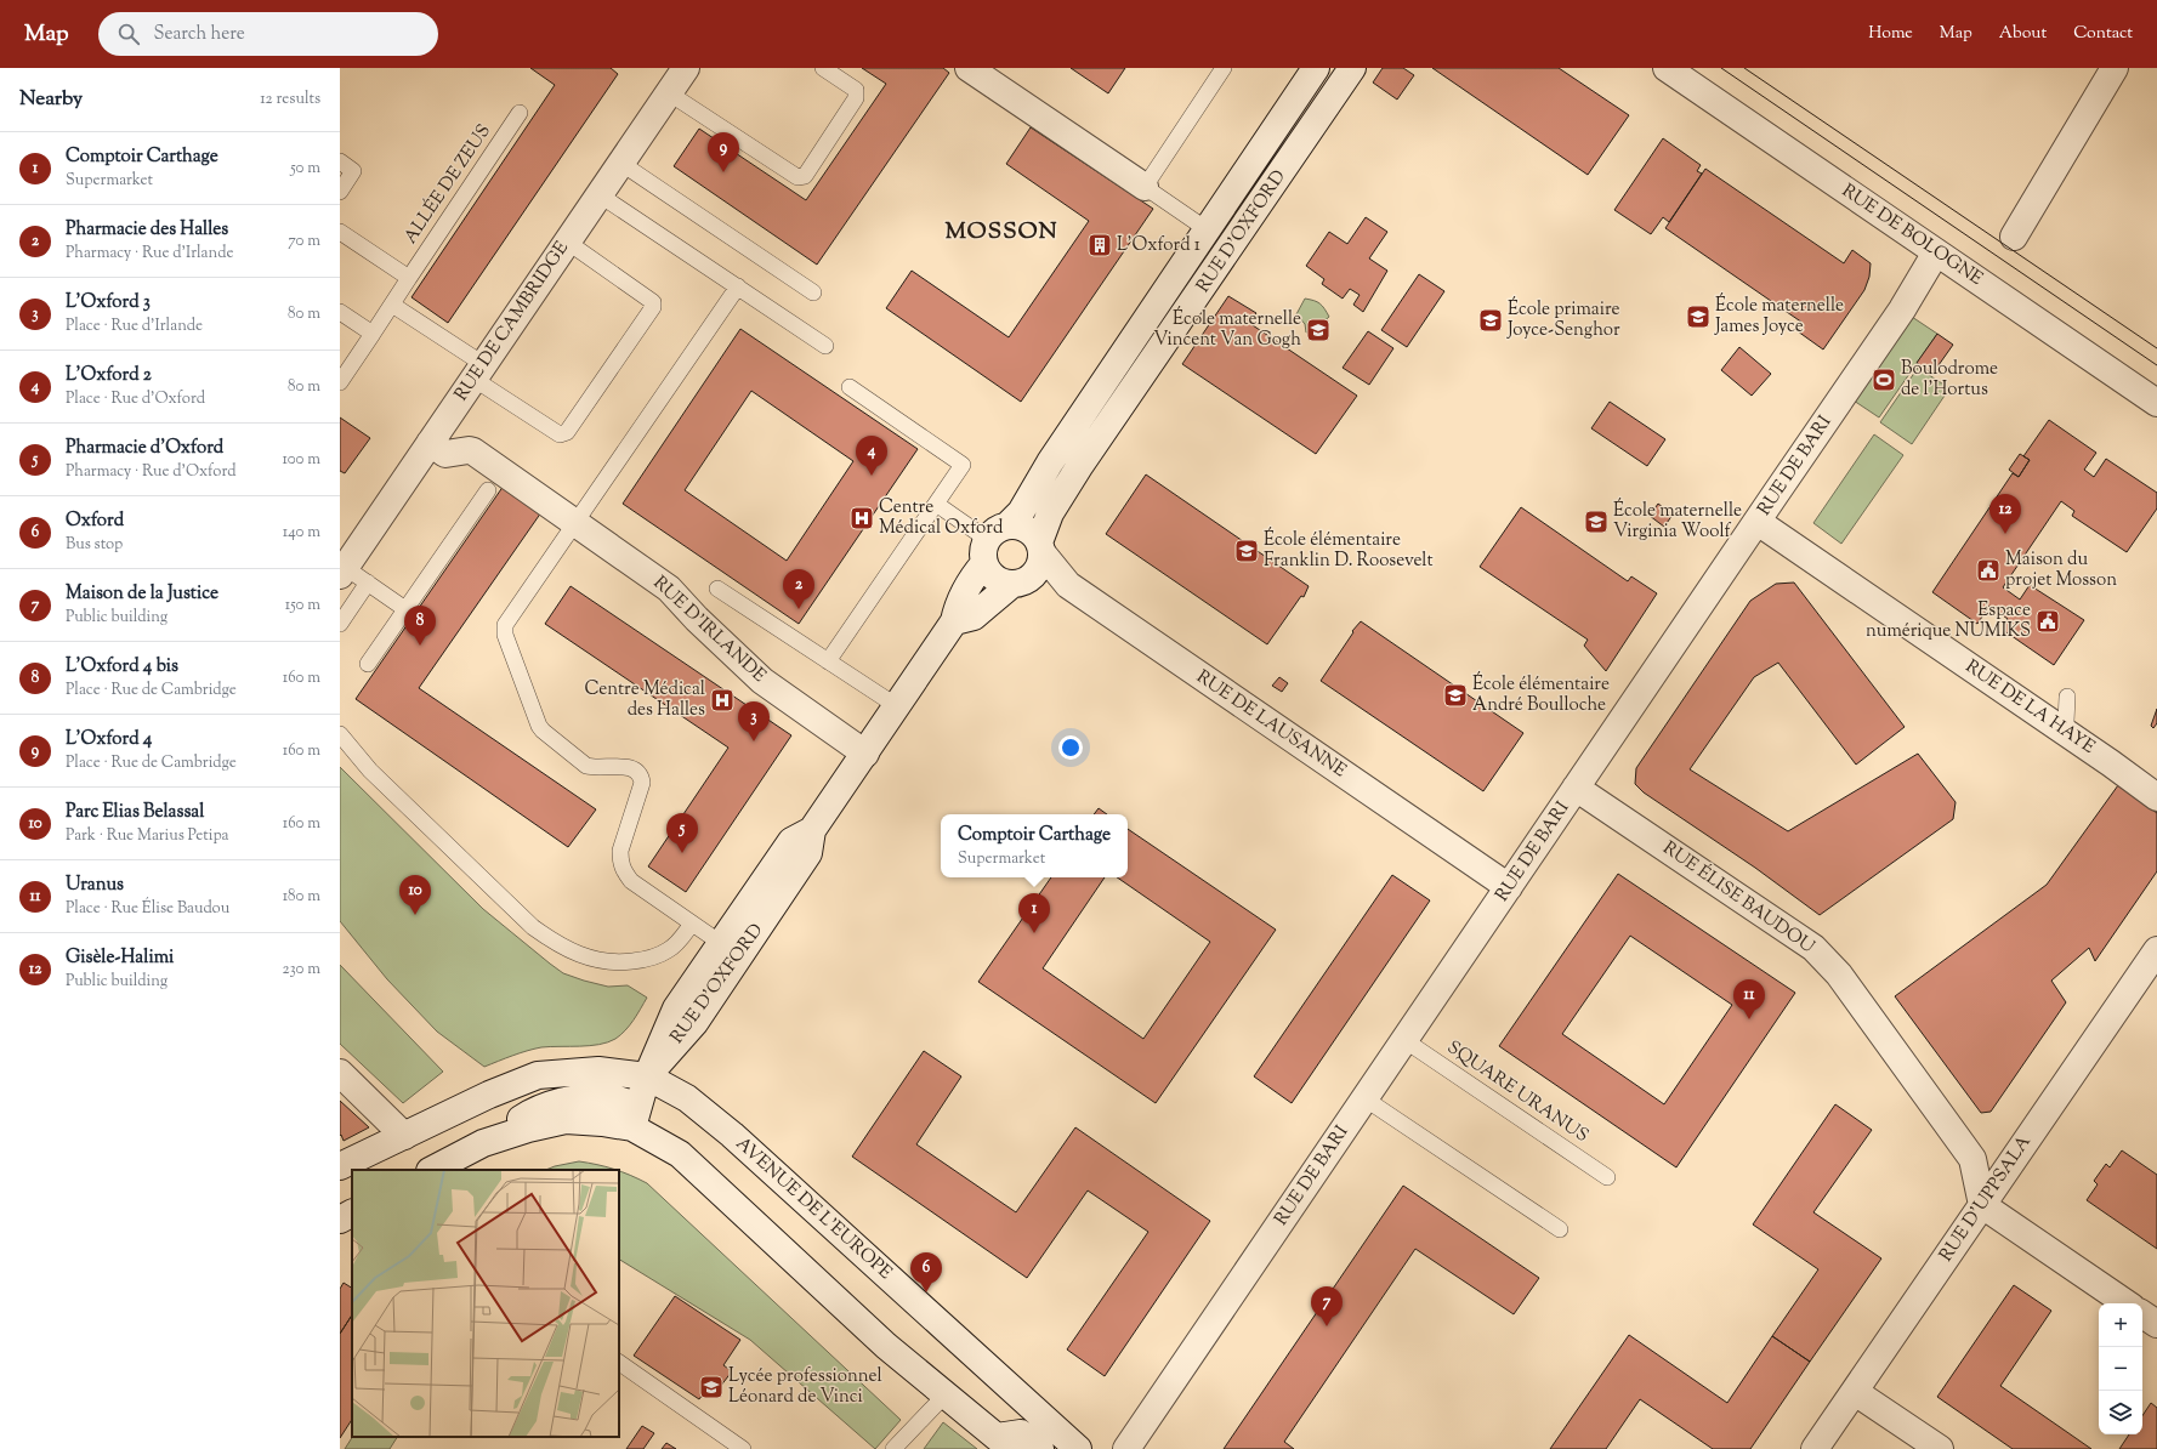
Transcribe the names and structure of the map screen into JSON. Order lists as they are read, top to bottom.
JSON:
{
  "streets": {
    "street": [
      "RUE D'OXFORD",
      "RUE DE BOLOGNE",
      "RUE DE CAMBRIDGE",
      "RUE DE BARI",
      "RUE D'IRLANDE",
      "RUE DE LA HAYE",
      "RUE DE LAUSANNE",
      "RUE ÉLISE BAUDOU",
      "RUE D'UPPSALA",
      "AVENUE DE L'EUROPE"
    ],
    "lane": ["ALLÉE DE ZEUS", "SQUARE URANUS"]
  },
  "crossings": [
    ["RUE D'OXFORD", "RUE D'IRLANDE"],
    ["RUE D'OXFORD", "RUE DE LAUSANNE"],
    ["RUE D'OXFORD", "AVENUE DE L'EUROPE"],
    ["RUE DE BOLOGNE", "RUE DE BARI"],
    ["RUE DE CAMBRIDGE", "RUE D'IRLANDE"],
    ["RUE DE BARI", "RUE DE LA HAYE"],
    ["RUE DE BARI", "RUE DE LAUSANNE"],
    ["RUE DE BARI", "RUE ÉLISE BAUDOU"],
    ["RUE DE BARI", "SQUARE URANUS"],
    ["RUE ÉLISE BAUDOU", "RUE D'UPPSALA"]
  ],
  "districts": ["MOSSON"],
  "places": {
    "building": ["L'Oxford 1"],
    "school or university": [
      "École maternelle James Joyce",
      "École primaire Joyce-Senghor",
      "École maternelle Vincent Van Gogh",
      "École maternelle Virginia Woolf",
      "École élémentaire Franklin D. Roosevelt",
      "École élémentaire André Boulloche",
      "Lycée professionnel Léonard de Vinci"
    ],
    "sports": ["Boulodrome de l'Hortus"],
    "hospital": ["Centre Médical Oxford", "Centre Médical des Halles"],
    "public building": ["Maison du projet Mosson", "Espace numérique NUMIKS"]
  },
  "page": {
    "header": "Map",
    "search": "Search here",
    "nav": [
      "Home",
      "Map",
      "About",
      "Contact"
    ],
    "heading": ["Nearby", "12 results"],
    "list": [
      {
        "mark": "1",
        "name": "Comptoir Carthage",
        "note": "Supermarket",
        "value": "50 m"
      },
      {
        "mark": "2",
        "name": "Pharmacie des Halles",
        "note": "Pharmacy · Rue d'Irlande",
        "value": "70 m"
      },
      {
        "mark": "3",
        "name": "L'Oxford 3",
        "note": "Place · Rue d'Irlande",
        "value": "80 m"
      },
      {
        "mark": "4",
        "name": "L'Oxford 2",
        "note": "Place · Rue d'Oxford",
        "value": "80 m"
      },
      {
        "mark": "5",
        "name": "Pharmacie d'Oxford",
        "note": "Pharmacy · Rue d'Oxford",
        "value": "100 m"
      },
      {
        "mark": "6",
        "name": "Oxford",
        "note": "Bus stop",
        "value": "140 m"
      },
      {
        "mark": "7",
        "name": "Maison de la Justice",
        "note": "Public building",
        "value": "150 m"
      },
      {
        "mark": "8",
        "name": "L'Oxford 4 bis",
        "note": "Place · Rue de Cambridge",
        "value": "160 m"
      },
      {
        "mark": "9",
        "name": "L'Oxford 4",
        "note": "Place · Rue de Cambridge",
        "value": "160 m"
      },
      {
        "mark": "10",
        "name": "Parc Elias Belassal",
        "note": "Park · Rue Marius Petipa",
        "value": "160 m"
      },
      {
        "mark": "11",
        "name": "Uranus",
        "note": "Place · Rue Élise Baudou",
        "value": "180 m"
      },
      {
        "mark": "12",
        "name": "Gisèle-Halimi",
        "note": "Public building",
        "value": "230 m"
      }
    ],
    "pins": [
      "9",
      "4",
      "12",
      "2",
      "8",
      "3",
      "5",
      "10",
      "1",
      "11",
      "6",
      "7"
    ],
    "popup": ["Comptoir Carthage", "Supermarket"],
    "map_buttons": ["+", "−"]
  }
}
